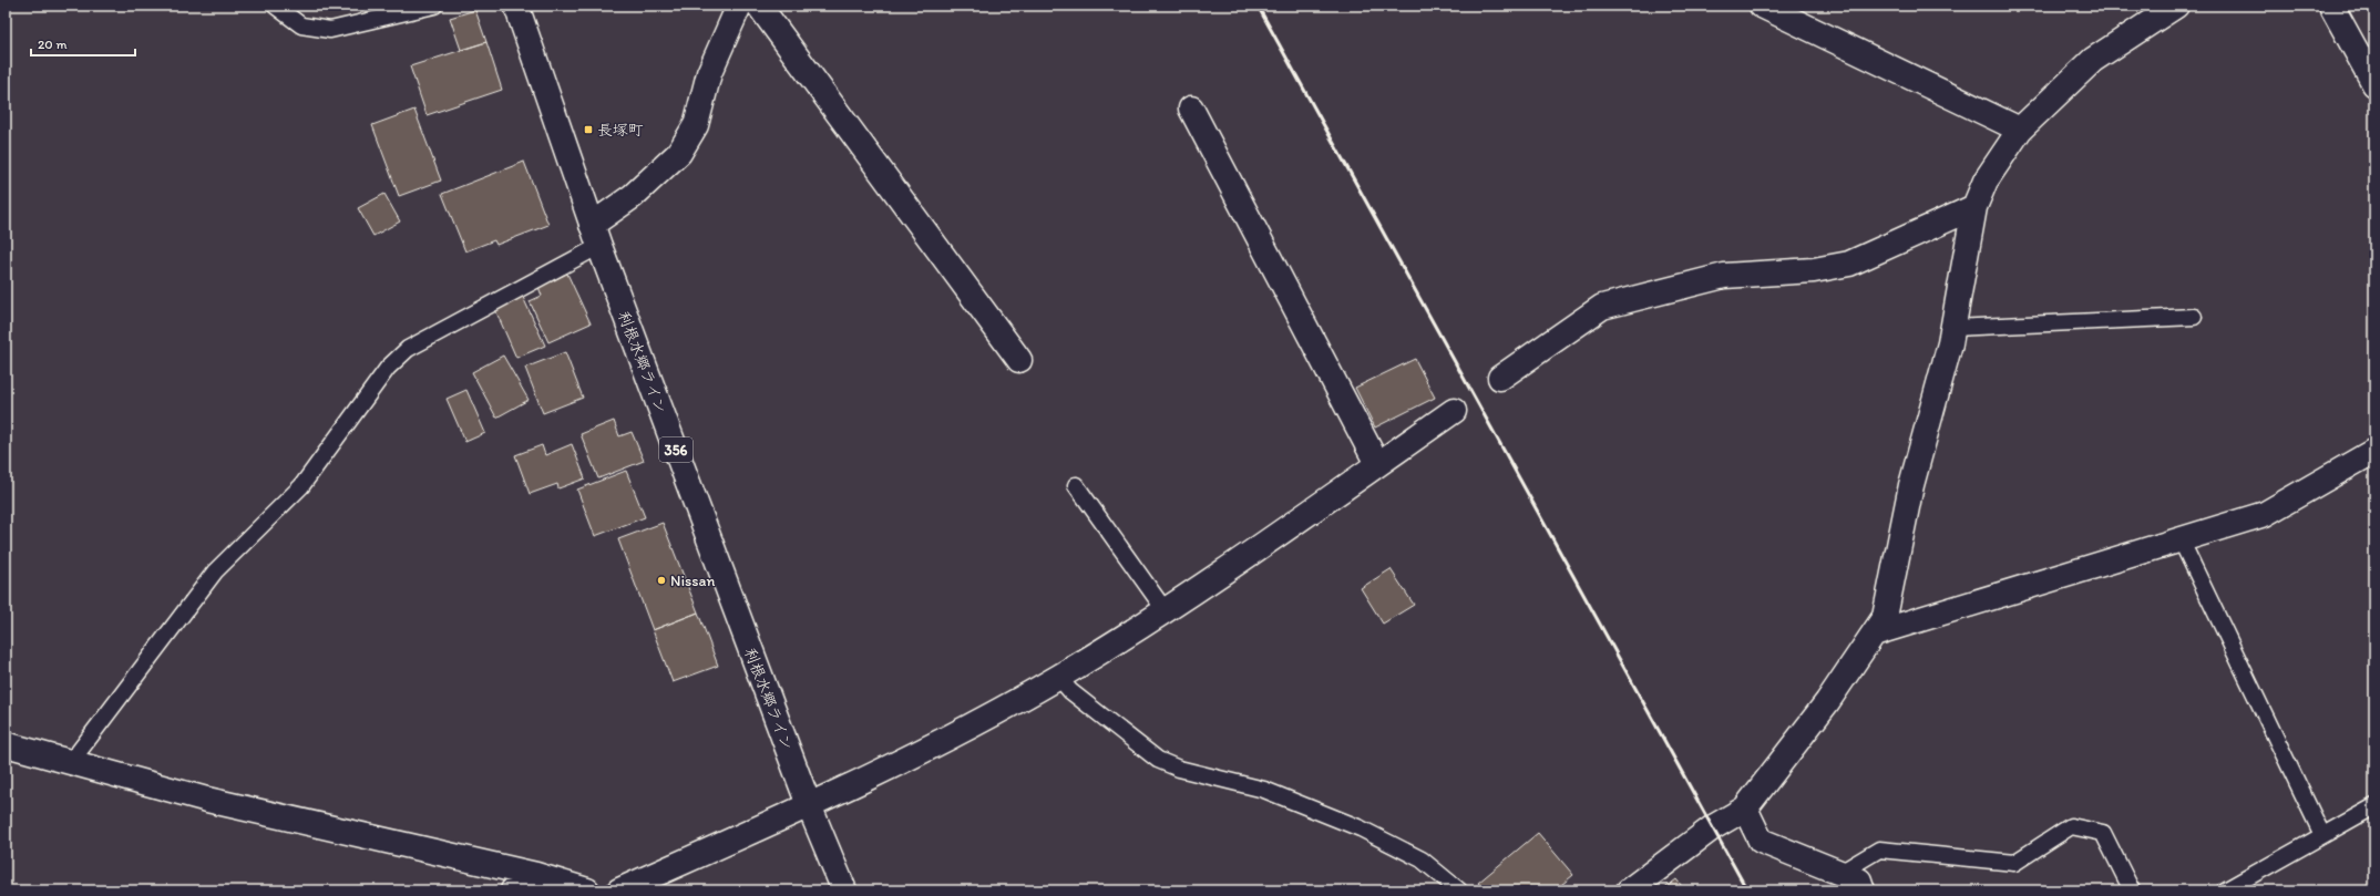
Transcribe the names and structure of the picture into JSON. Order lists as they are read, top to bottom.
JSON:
{
  "streets": {
    "main road": ["利根水郷ライン", "356"]
  },
  "places": {
    "transit": ["長塚町"],
    "other": ["Nissan"]
  },
  "scale_bar": "20 m"
}
